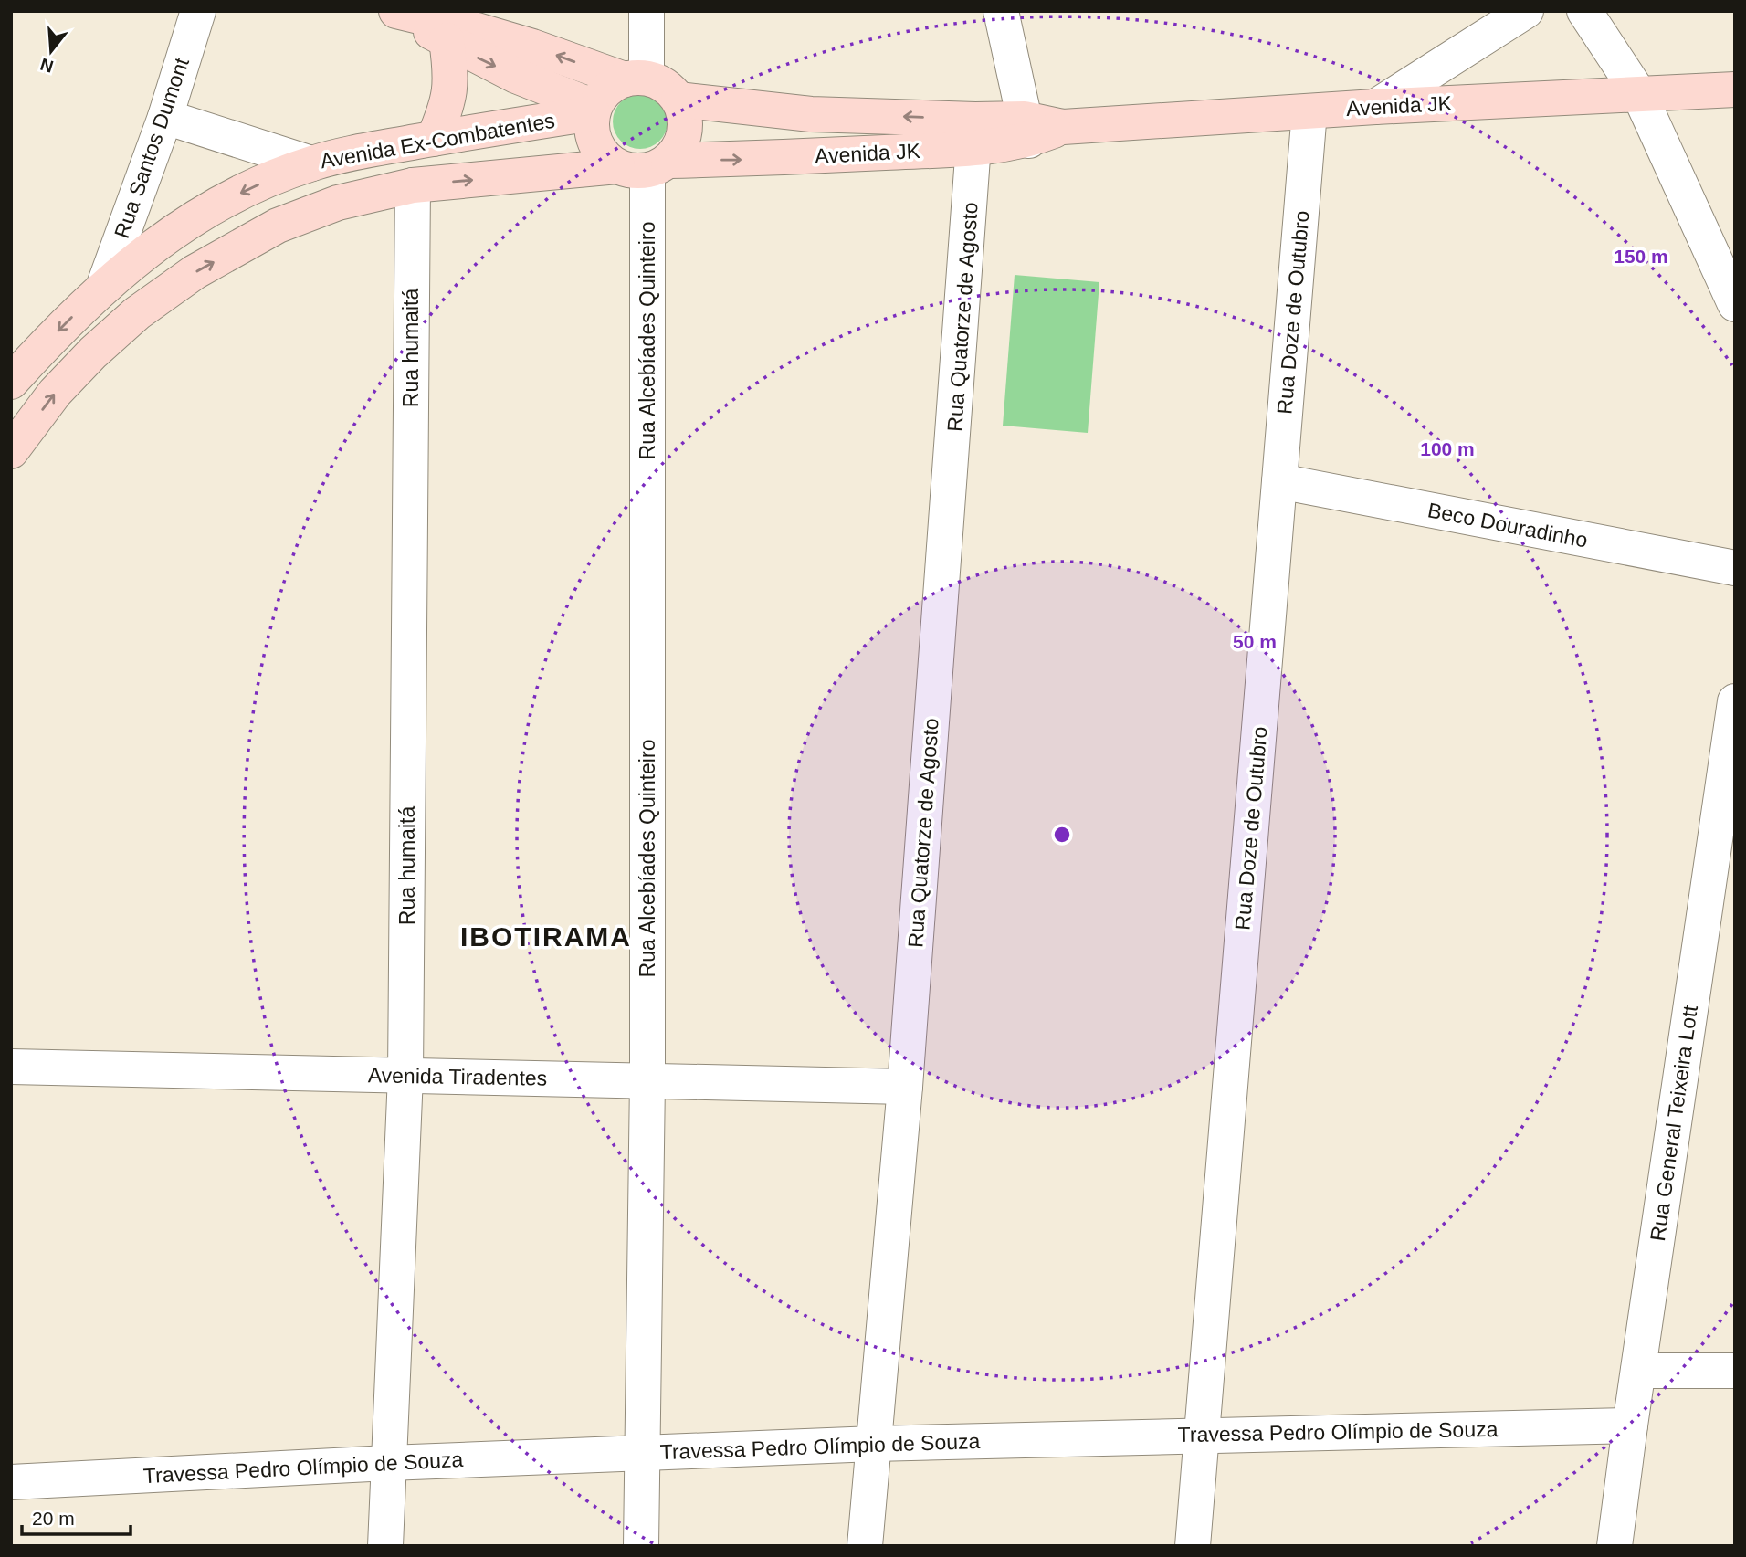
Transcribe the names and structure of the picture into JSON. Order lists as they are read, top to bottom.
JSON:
{
  "streets": {
    "main road": ["Avenida JK", "Avenida Ex-Combatentes"],
    "street": [
      "Rua Santos Dumont",
      "Rua Doze de Outubro",
      "Rua Quatorze de Agosto",
      "Rua Alcebíades Quinteiro",
      "Rua humaitá",
      "Beco Douradinho",
      "Avenida Tiradentes",
      "Rua General Teixeira Lott",
      "Travessa Pedro Olímpio de Souza"
    ]
  },
  "crossings": [
    ["Avenida JK", "Avenida Ex-Combatentes"],
    ["Avenida JK", "Rua Doze de Outubro"],
    ["Avenida JK", "Rua Quatorze de Agosto"],
    ["Avenida JK", "Rua Alcebíades Quinteiro"],
    ["Avenida Ex-Combatentes", "Rua Santos Dumont"],
    ["Avenida Ex-Combatentes", "Rua Alcebíades Quinteiro"],
    ["Avenida Ex-Combatentes", "Rua humaitá"],
    ["Rua Doze de Outubro", "Beco Douradinho"],
    ["Rua Doze de Outubro", "Travessa Pedro Olímpio de Souza"],
    ["Rua Quatorze de Agosto", "Avenida Tiradentes"],
    ["Rua Quatorze de Agosto", "Travessa Pedro Olímpio de Souza"],
    ["Rua Alcebíades Quinteiro", "Avenida Tiradentes"],
    ["Rua Alcebíades Quinteiro", "Travessa Pedro Olímpio de Souza"],
    ["Rua humaitá", "Avenida Tiradentes"],
    ["Rua humaitá", "Travessa Pedro Olímpio de Souza"],
    ["Rua General Teixeira Lott", "Travessa Pedro Olímpio de Souza"]
  ],
  "districts": ["IBOTIRAMA"],
  "scale_bar": "20 m",
  "north": "bottom",
  "rings": ["150 m", "100 m", "50 m"]
}
